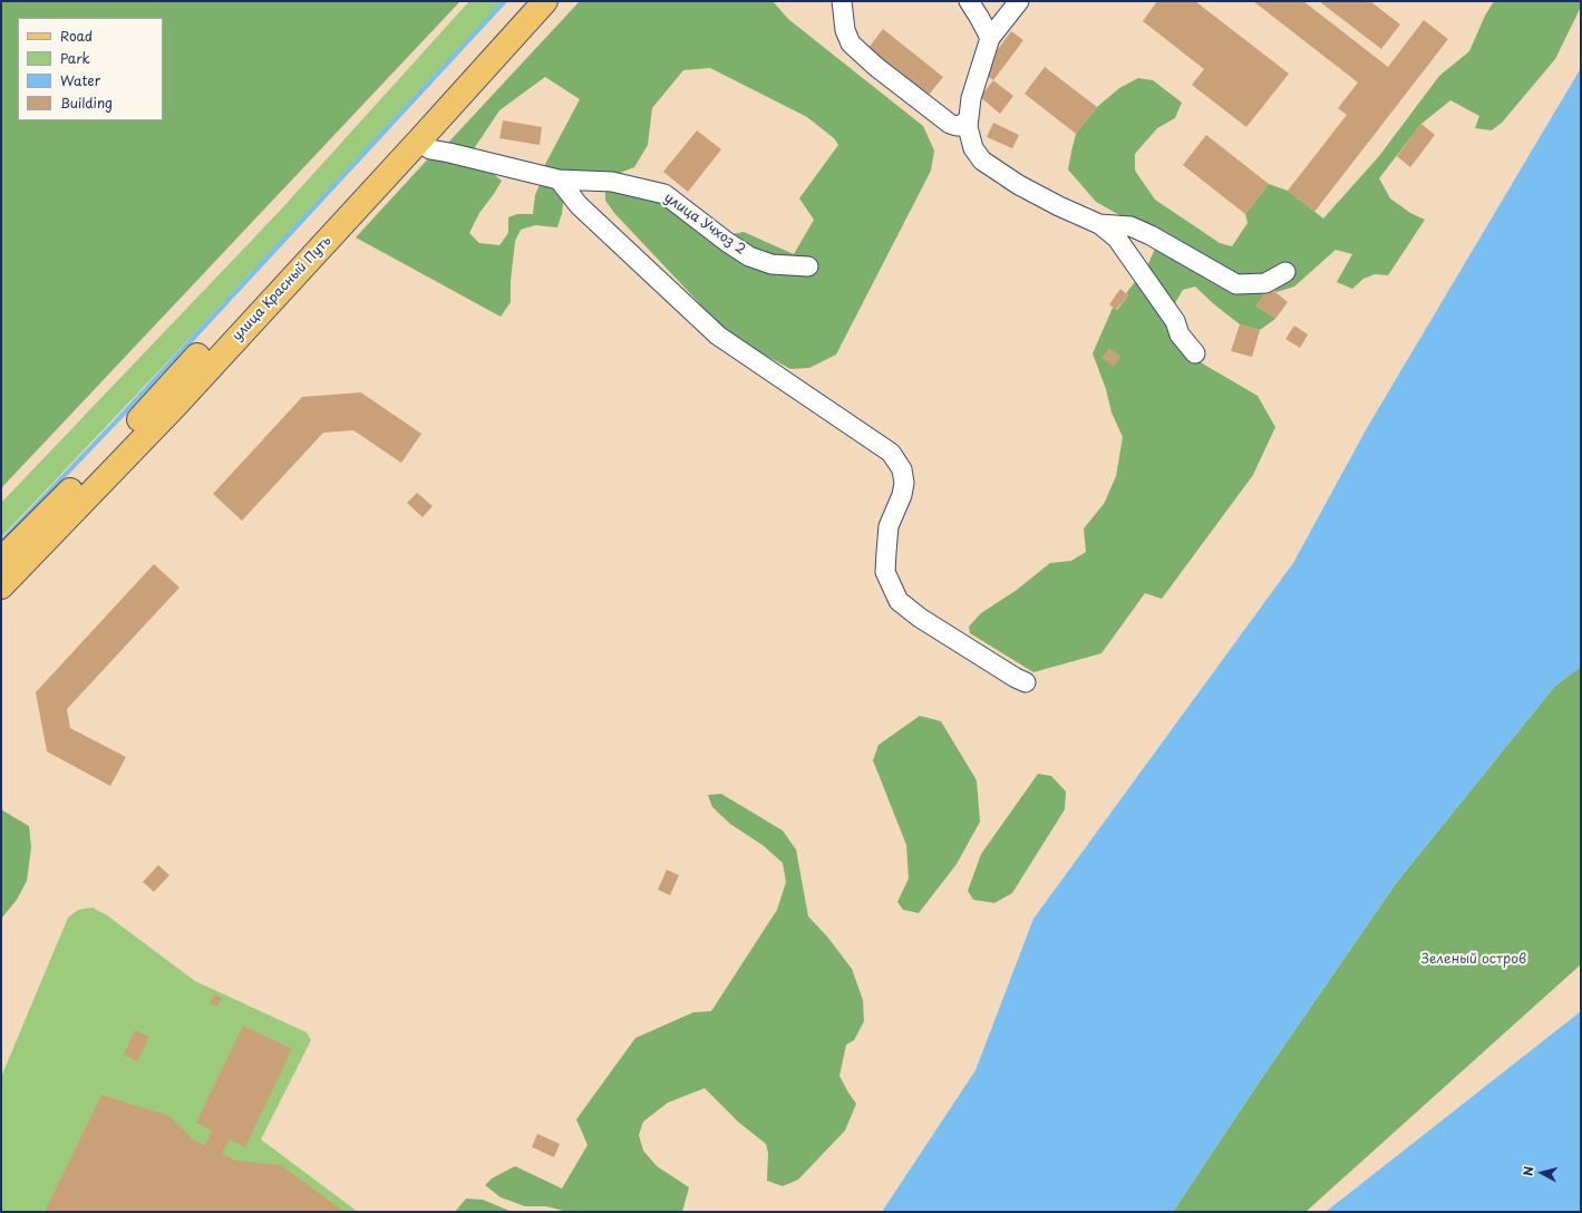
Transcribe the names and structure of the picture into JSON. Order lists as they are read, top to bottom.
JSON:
{
  "streets": {
    "main road": ["улица Красный Путь"],
    "street": ["улица Учхоз 2"]
  },
  "crossings": [
    ["улица Учхоз 2", "улица Красный Путь"]
  ],
  "parks": ["Зеленый остров"],
  "legend": [
    "Road",
    "Park",
    "Water",
    "Building"
  ],
  "north": "left"
}
